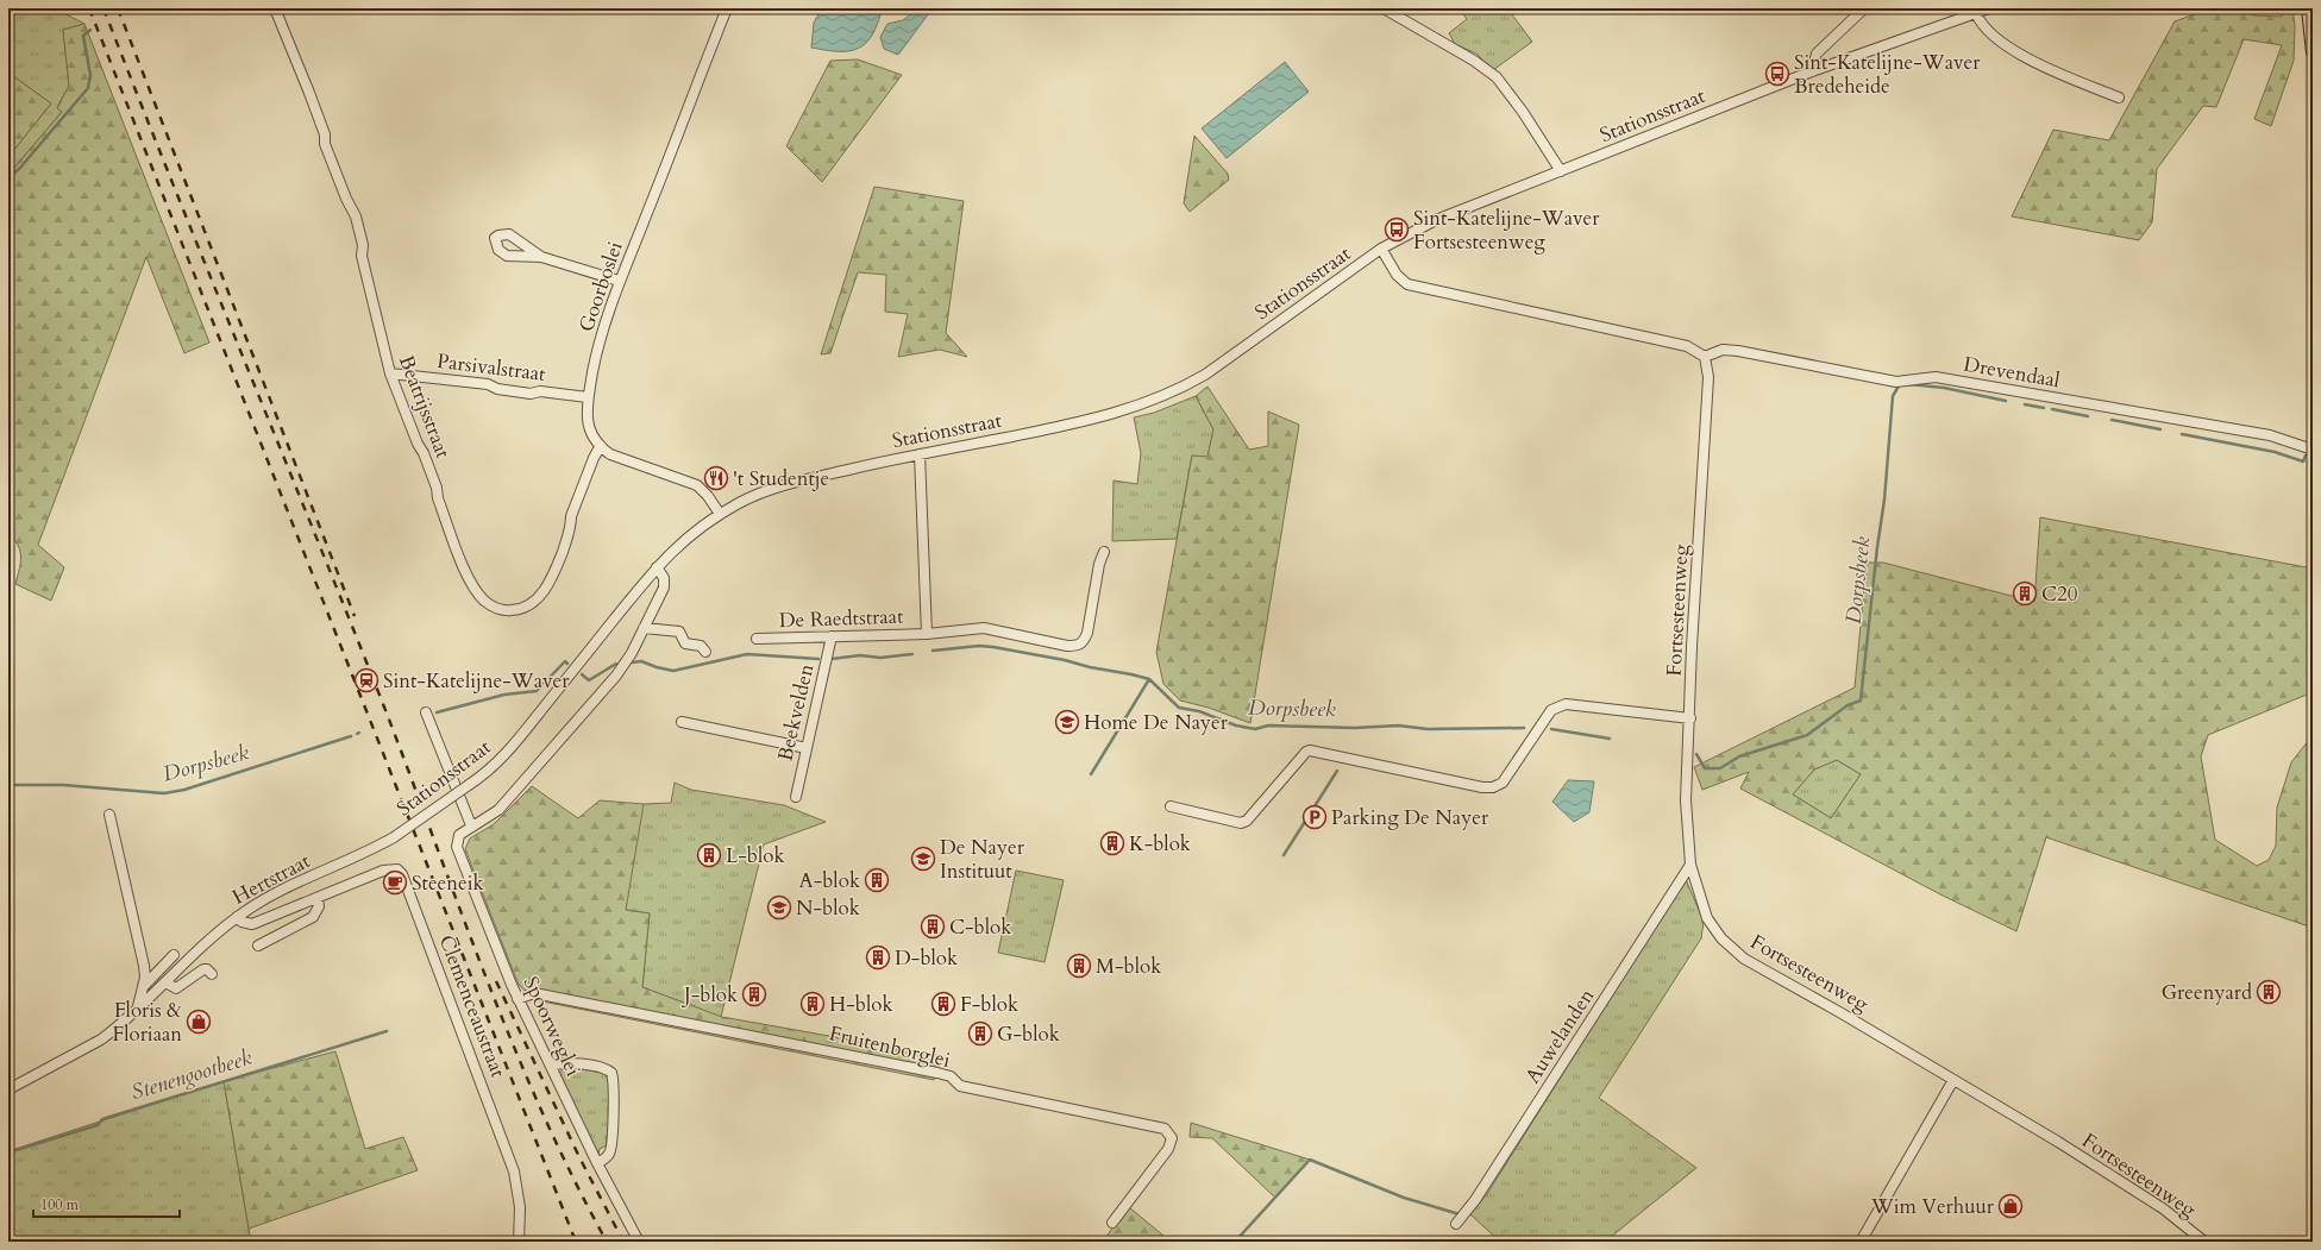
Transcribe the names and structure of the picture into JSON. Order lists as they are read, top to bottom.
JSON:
{
  "streets": {
    "street": [
      "Stationsstraat",
      "Goorboslei",
      "Parsivalstraat",
      "Drevendaal",
      "Beatrijsstraat",
      "Fortsesteenweg",
      "De Raedtstraat",
      "Beekvelden",
      "Hertstraat",
      "Clemenceaustraat",
      "Spoorweglei",
      "Auwelanden",
      "Fruitenborglei"
    ]
  },
  "crossings": [
    ["Stationsstraat", "Hertstraat"],
    ["Goorboslei", "Parsivalstraat"],
    ["Goorboslei", "Beatrijsstraat"],
    ["Parsivalstraat", "Beatrijsstraat"],
    ["Drevendaal", "Fortsesteenweg"],
    ["Fortsesteenweg", "Auwelanden"],
    ["De Raedtstraat", "Beekvelden"],
    ["Hertstraat", "Clemenceaustraat"],
    ["Spoorweglei", "Fruitenborglei"]
  ],
  "water": ["Dorpsbeek", "Stenengootbeek"],
  "places": {
    "bus stop": ["Sint-Katelijne-Waver Bredeheide", "Sint-Katelijne-Waver Fortsesteenweg"],
    "restaurant": ["'t Studentje"],
    "building": [
      "C20",
      "K-blok",
      "L-blok",
      "A-blok",
      "C-blok",
      "D-blok",
      "M-blok",
      "Greenyard",
      "J-blok",
      "H-blok",
      "F-blok",
      "G-blok"
    ],
    "station": ["Sint-Katelijne-Waver"],
    "school or university": ["Home De Nayer", "De Nayer Instituut", "N-blok"],
    "parking": ["Parking De Nayer"],
    "cafe": ["Steeneik"],
    "shop": ["Floris & Floriaan", "Wim Verhuur"]
  },
  "scale_bar": "100 m"
}
